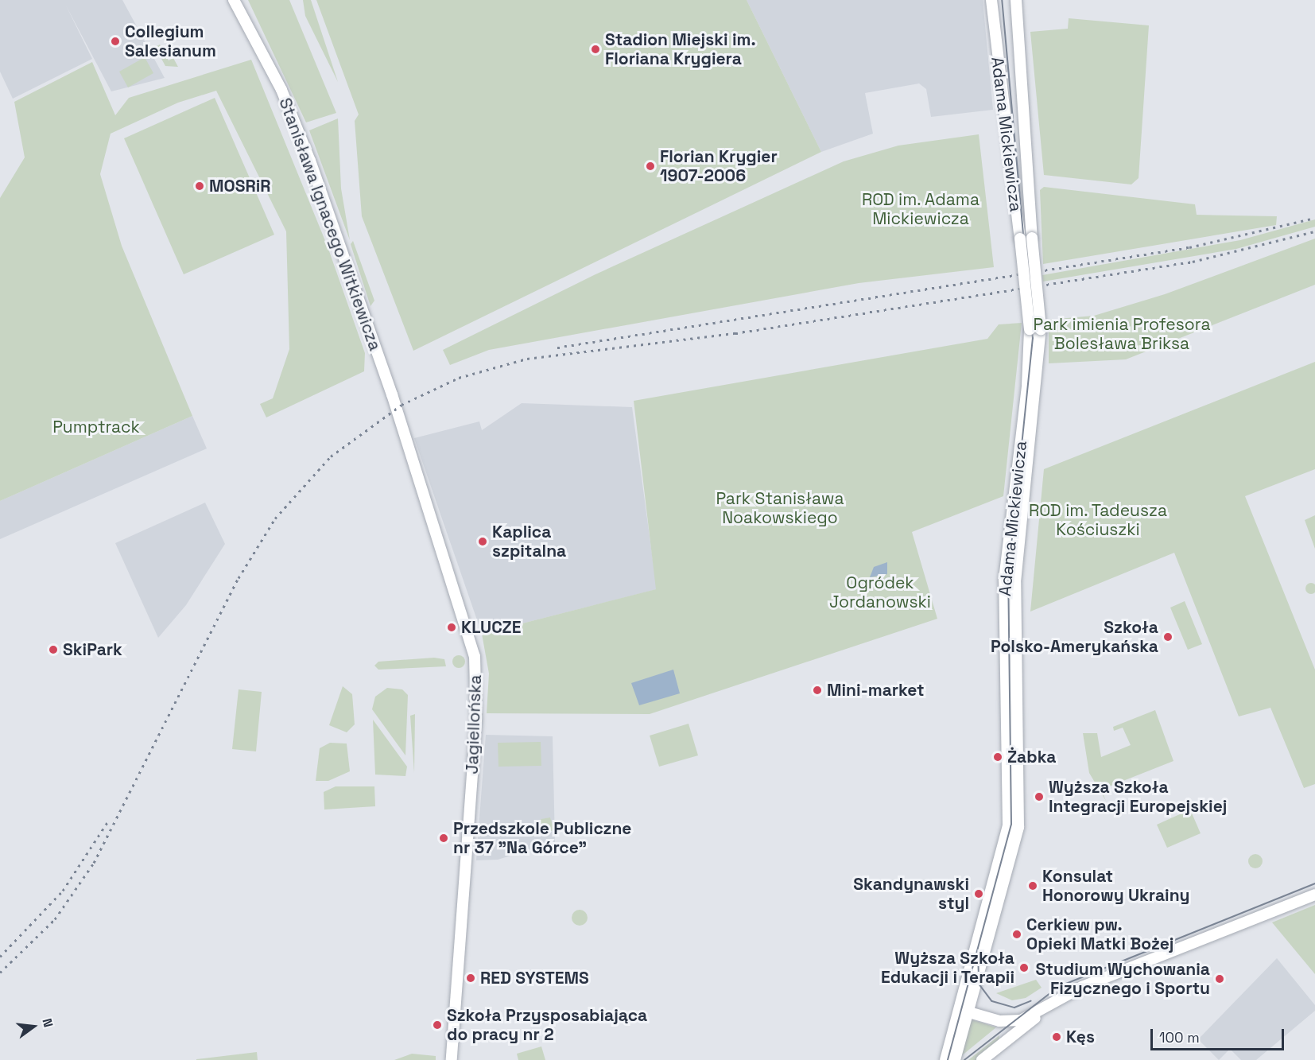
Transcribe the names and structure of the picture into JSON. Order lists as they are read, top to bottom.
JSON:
{
  "streets": {
    "street": ["Adama Mickiewicza", "Stanisława Ignacego Witkiewicza", "Jagiellońska"]
  },
  "crossings": [
    ["Stanisława Ignacego Witkiewicza", "Jagiellońska"]
  ],
  "parks": [
    "ROD im. Adama Mickiewicza",
    "Park imienia Profesora Bolesława Briksa",
    "Pumptrack",
    "Park Stanisława Noakowskiego",
    "ROD im. Tadeusza Kościuszki",
    "Ogródek Jordanowski"
  ],
  "places": [
    "Collegium Salesianum",
    "Stadion Miejski im. Floriana Krygiera",
    "Florian Krygier 1907-2006",
    "MOSRiR",
    "Kaplica szpitalna",
    "KLUCZE",
    "Szkoła Polsko-Amerykańska",
    "SkiPark",
    "Mini-market",
    "Żabka",
    "Wyższa Szkoła Integracji Europejskiej",
    "Przedszkole Publiczne nr 37 \"Na Górce\"",
    "Konsulat Honorowy Ukrainy",
    "Skandynawski styl",
    "Cerkiew pw. Opieki Matki Bożej",
    "Wyższa Szkoła Edukacji i Terapii",
    "RED SYSTEMS",
    "Studium Wychowania Fizycznego i Sportu",
    "Szkoła Przysposabiająca do pracy nr 2",
    "Kęs"
  ],
  "scale_bar": "100 m",
  "north": "right"
}
